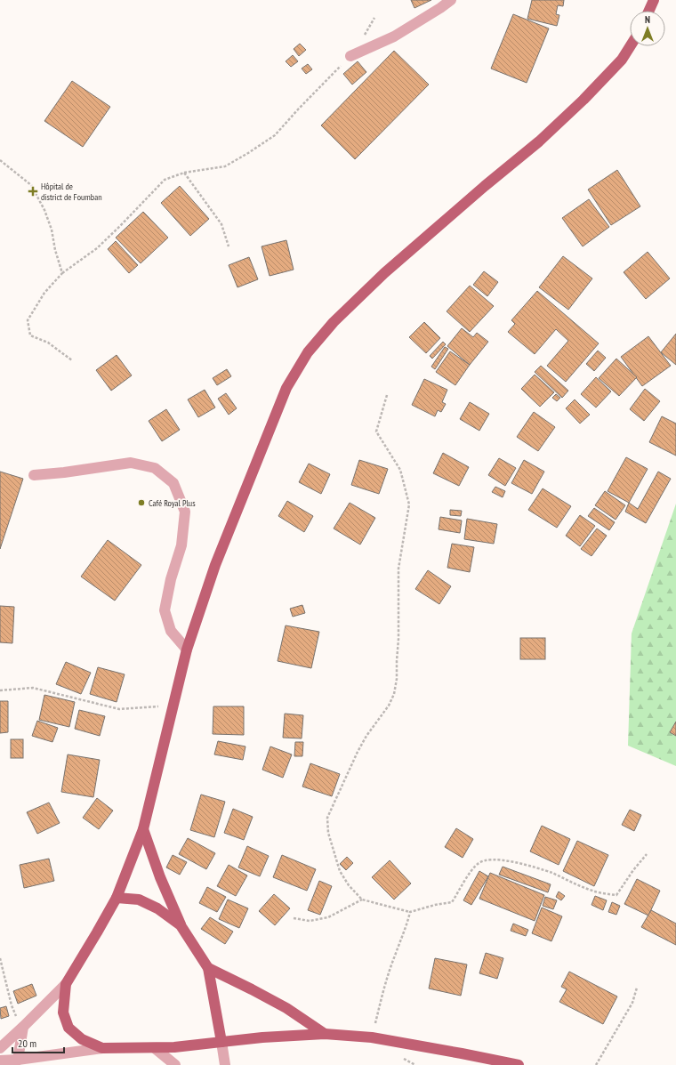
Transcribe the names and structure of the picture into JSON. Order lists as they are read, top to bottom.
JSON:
{
  "places": {
    "health": ["Hôpital de district de Foumban"],
    "other": ["Café Royal Plus"]
  },
  "scale_bar": "20 m",
  "north": "top"
}
